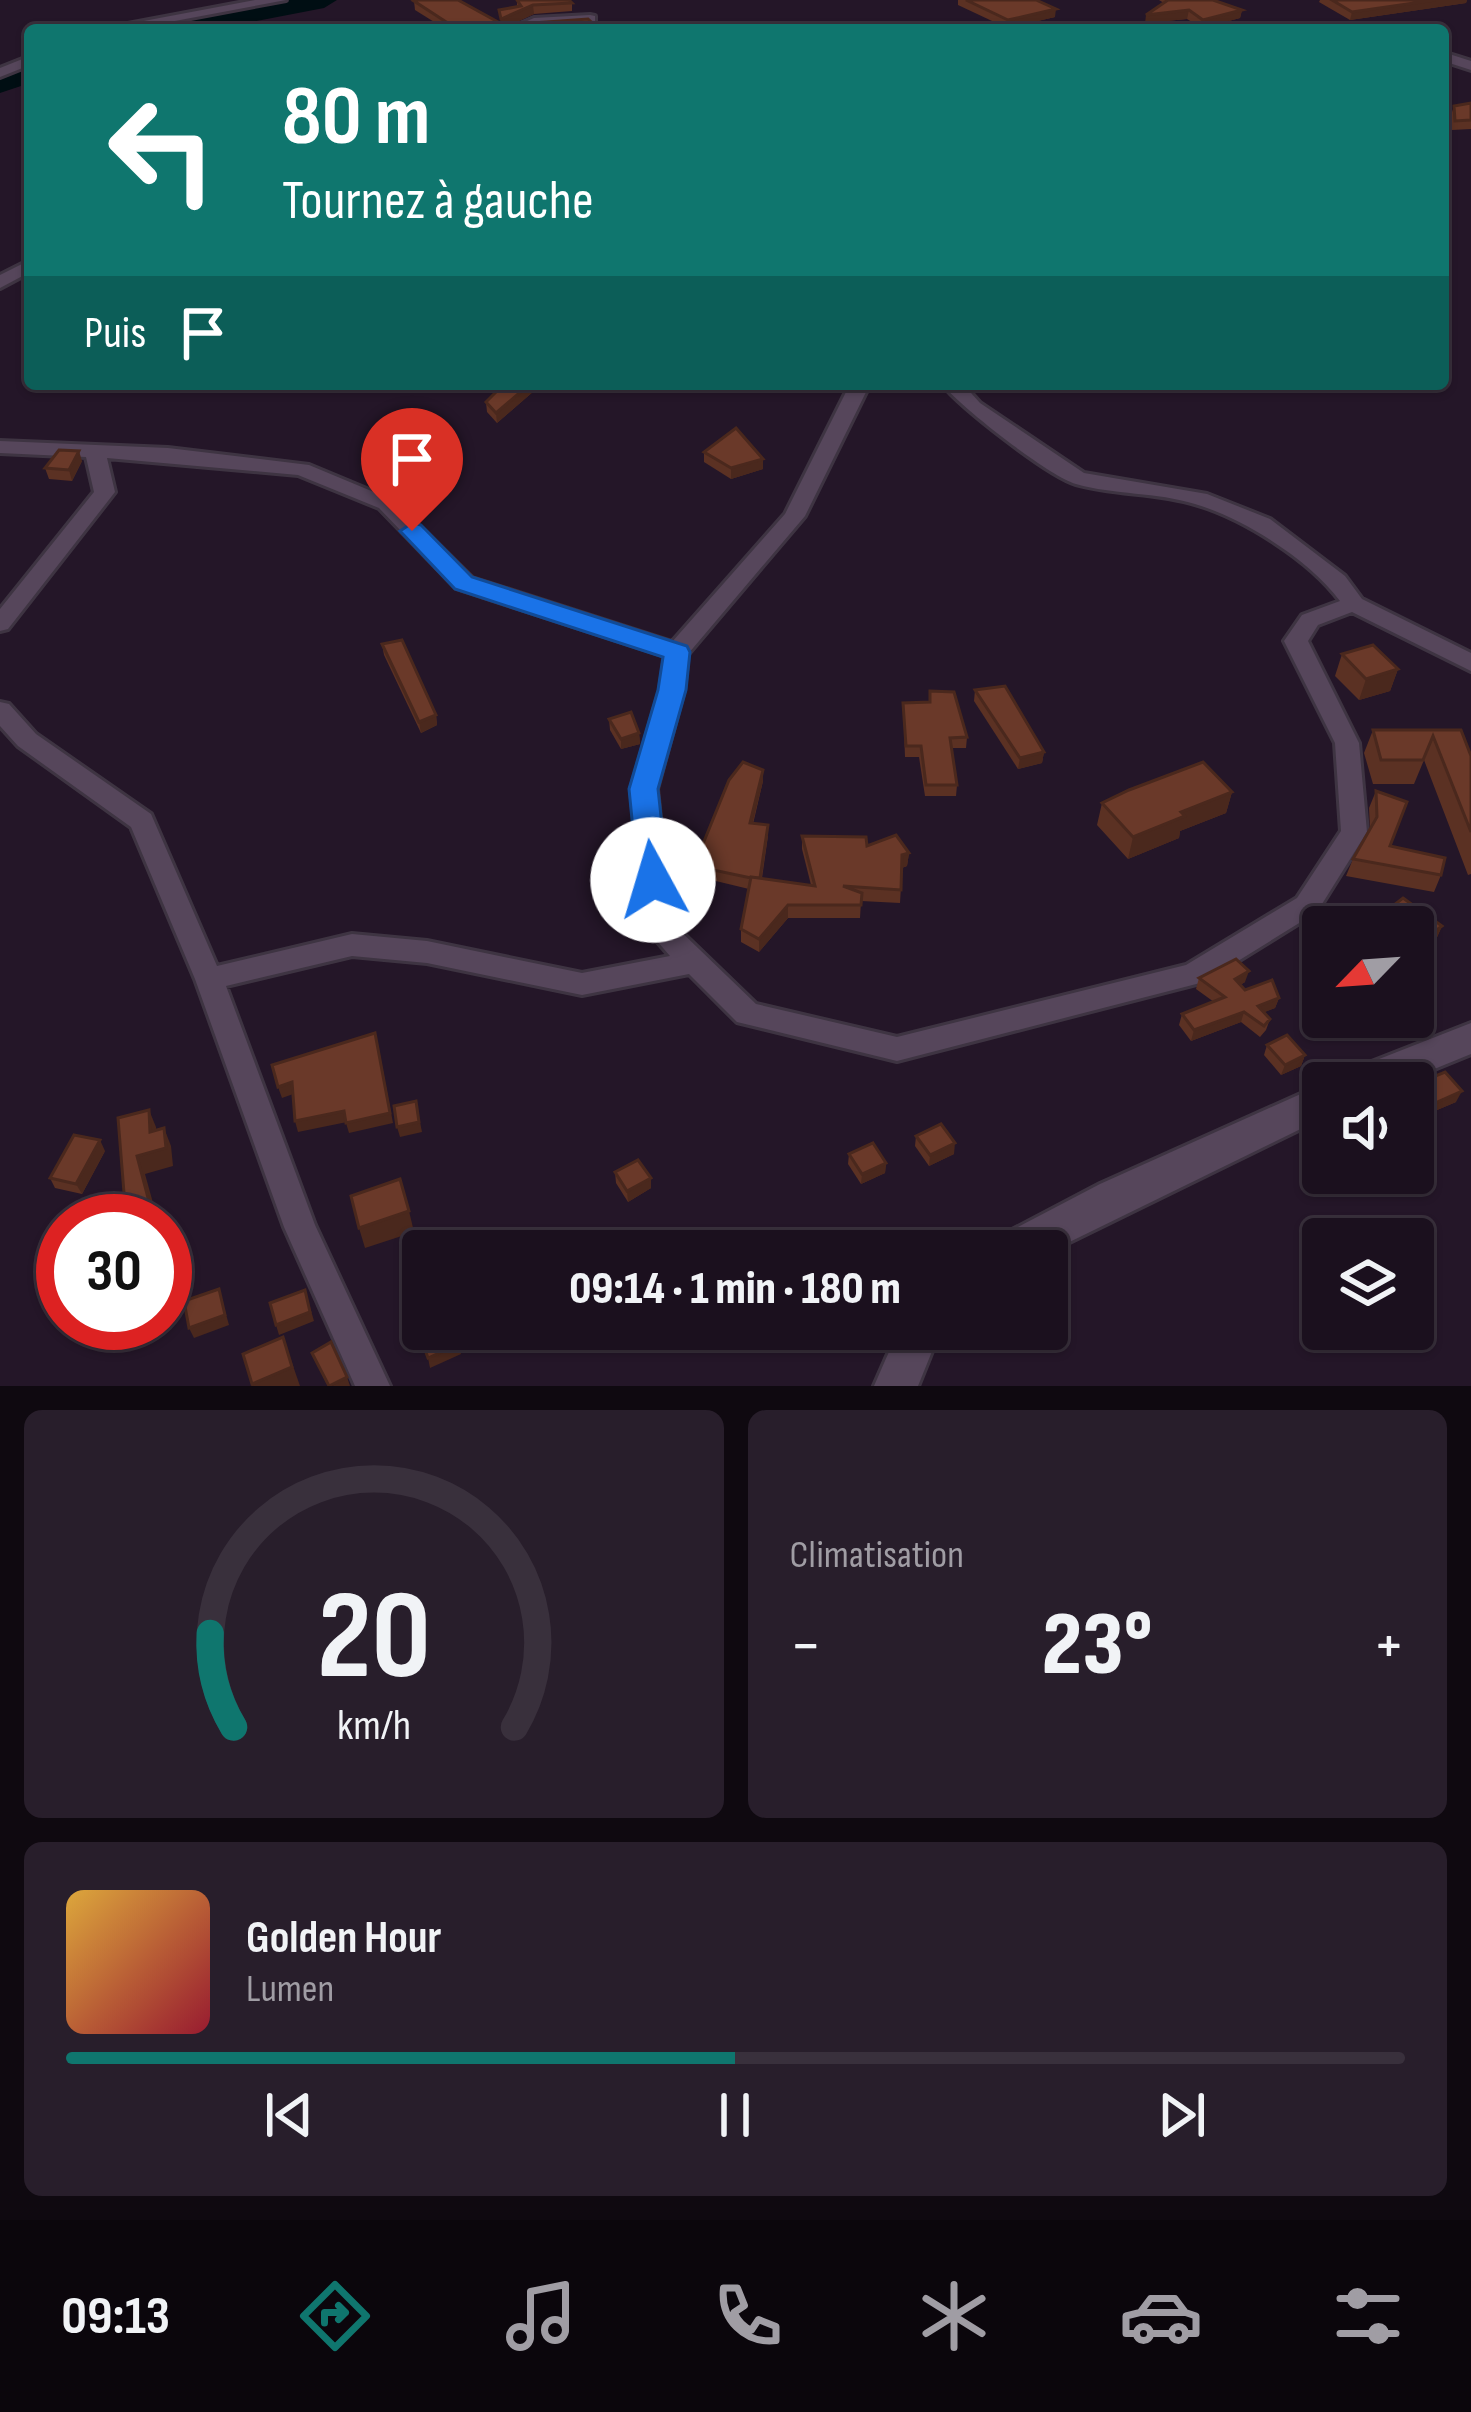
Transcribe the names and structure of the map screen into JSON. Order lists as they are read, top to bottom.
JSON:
{
  "north": "bottom left",
  "page": {
    "turn": ["80 m", "Tournez à gauche"],
    "then": "Puis",
    "limit": "30",
    "trip": "09:14 · 1 min · 180 m",
    "tile": "Climatisation",
    "heat": ["−", "23°", "+"],
    "song": ["Golden Hour", "Lumen"],
    "tabs": "09:13",
    "gauge": ["20", "km/h"]
  }
}
